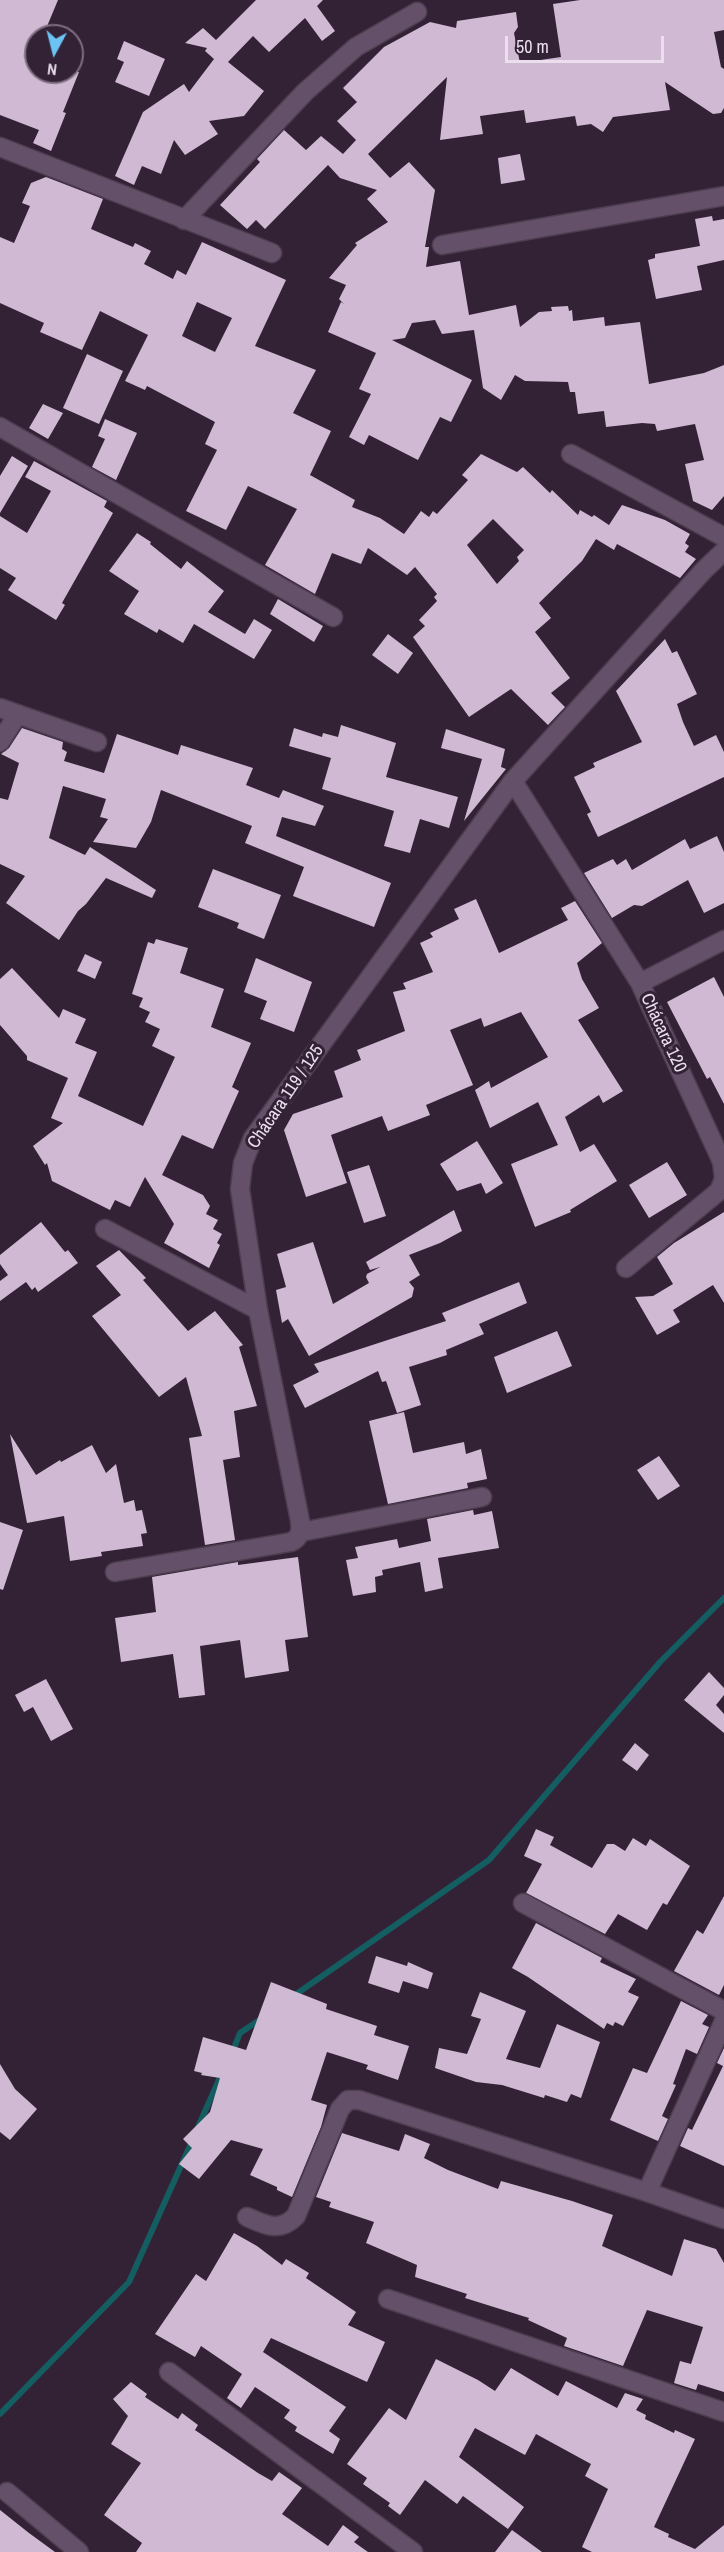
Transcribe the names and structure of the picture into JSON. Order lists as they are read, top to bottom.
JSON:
{
  "streets": {
    "street": ["Chácara 120", "Chácara 119 / 125"]
  },
  "crossings": [
    ["Chácara 120", "Chácara 119 / 125"]
  ],
  "scale_bar": "50 m",
  "north": "bottom"
}
